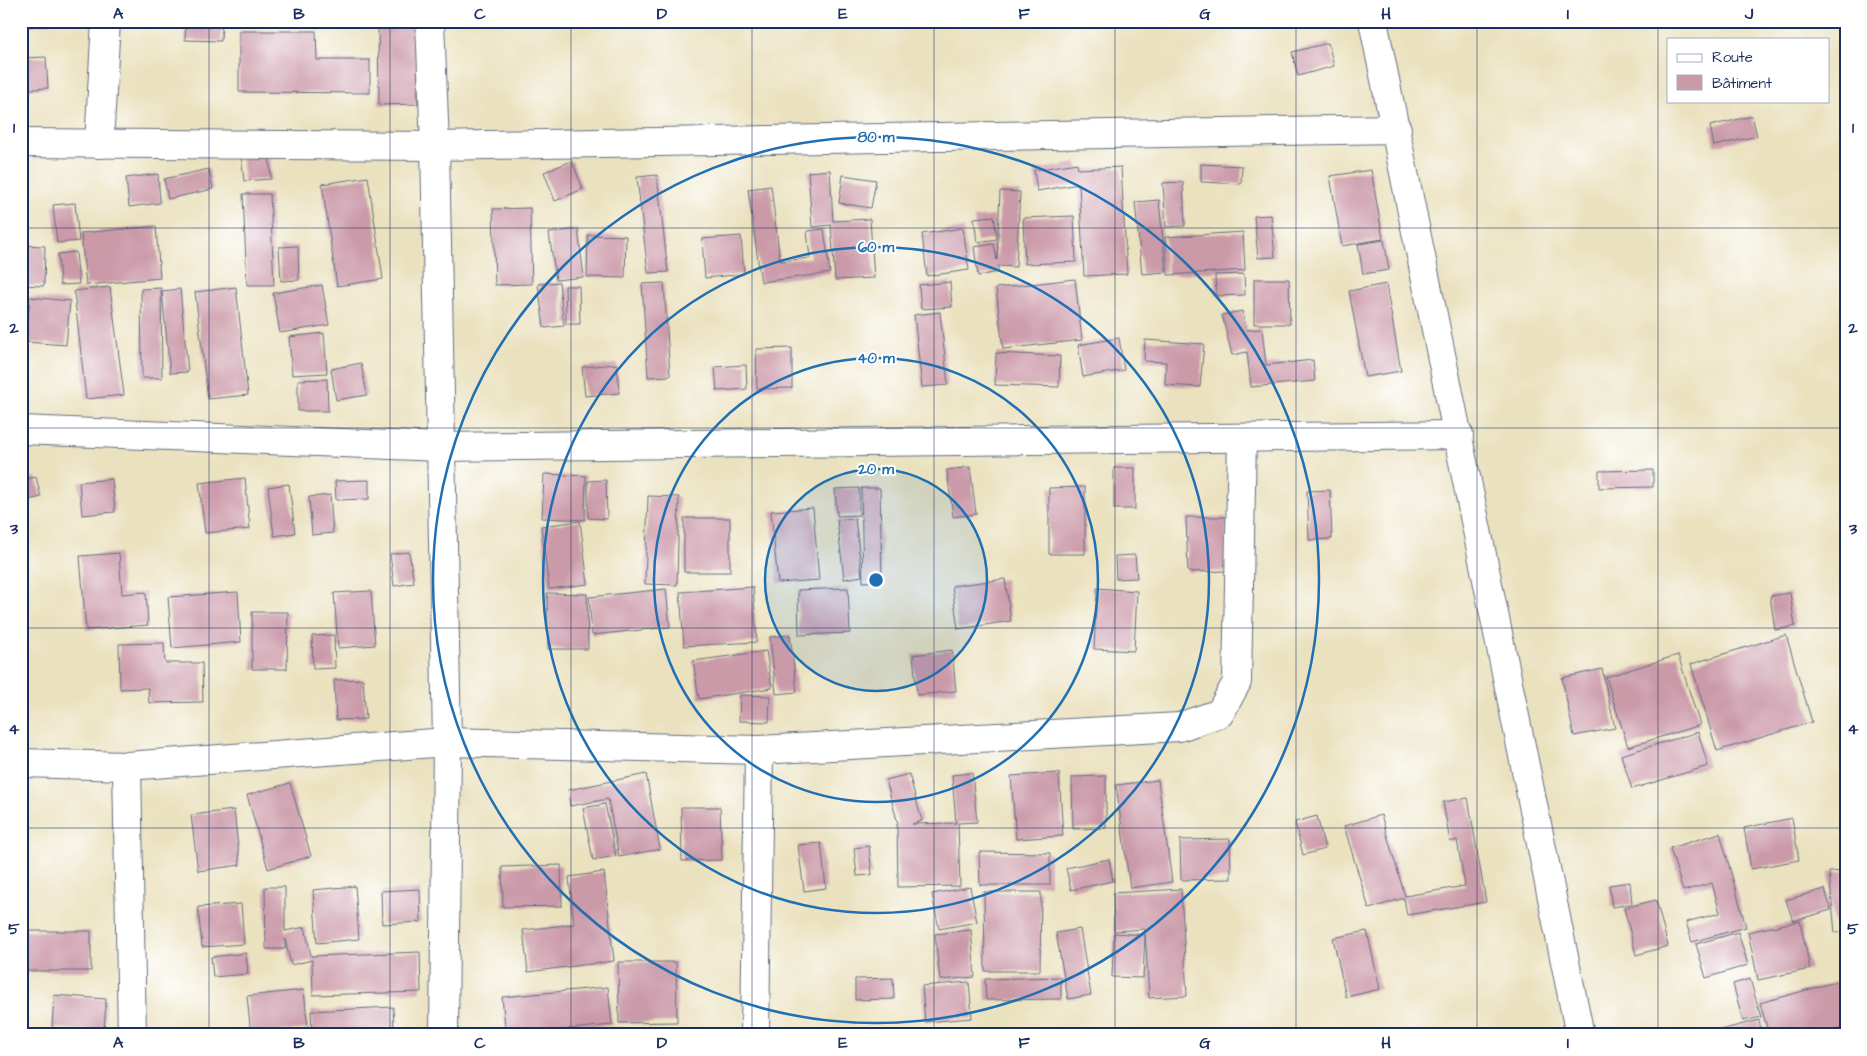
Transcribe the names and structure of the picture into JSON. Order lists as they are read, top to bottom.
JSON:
{
  "legend": ["Route", "Bâtiment"],
  "grid": {
    "columns": [
      "A",
      "B",
      "C",
      "D",
      "E",
      "F",
      "G",
      "H",
      "I",
      "J"
    ],
    "rows": [
      "1",
      "2",
      "3",
      "4",
      "5"
    ]
  },
  "rings": [
    "80 m",
    "60 m",
    "40 m",
    "20 m"
  ]
}
